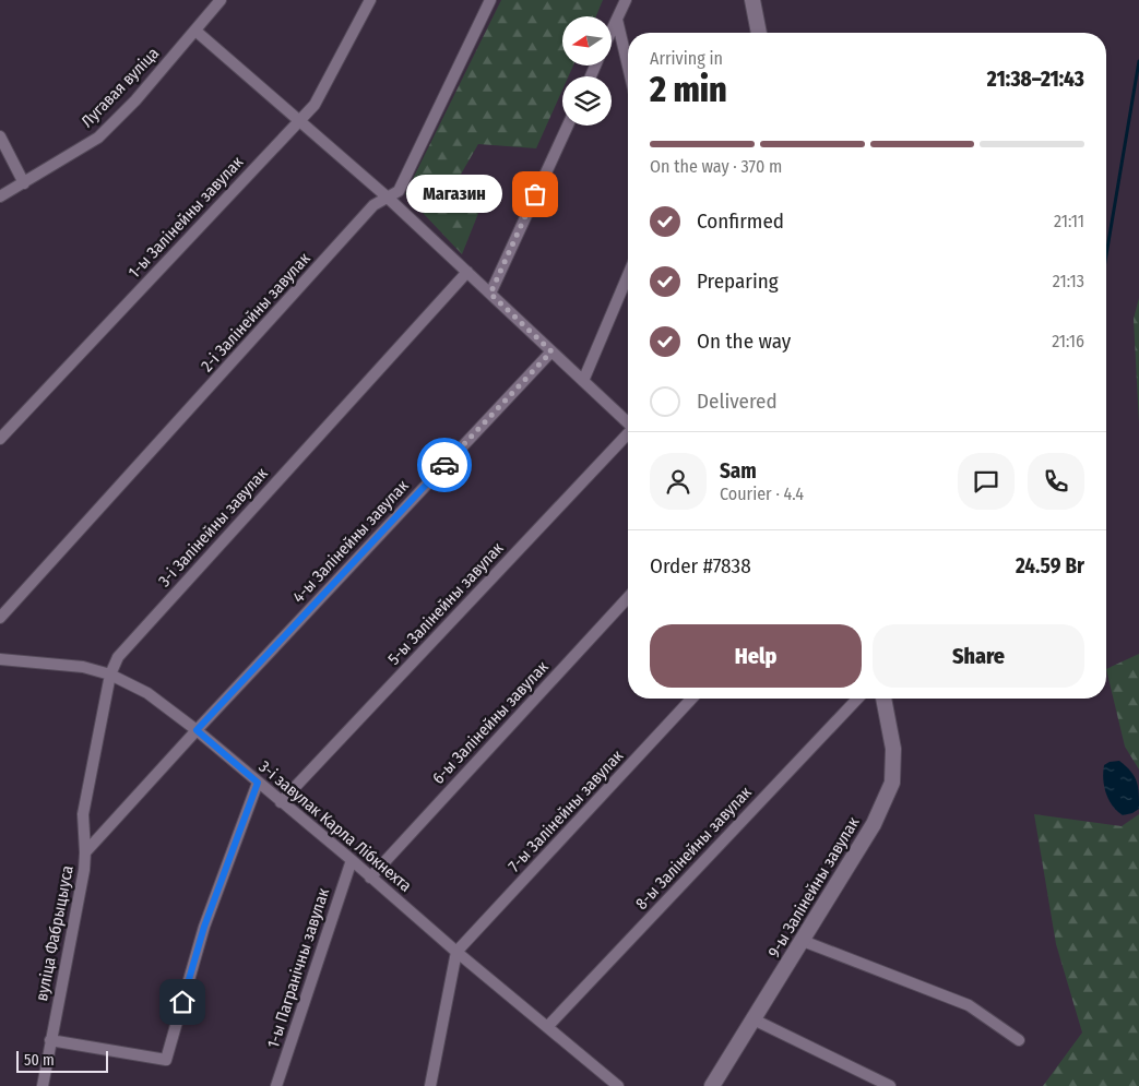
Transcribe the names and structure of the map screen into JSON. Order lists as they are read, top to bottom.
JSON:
{
  "streets": {
    "street": [
      "Лугавая вуліца",
      "1-ы Залінейны завулак",
      "2-і Залінейны завулак",
      "3-і Залінейны завулак",
      "4-ы Залінейны завулак",
      "5-ы Залінейны завулак",
      "6-ы Залінейны завулак",
      "7-ы Залінейны завулак",
      "3-і завулак Карла Лібкнехта",
      "8-ы Залінейны завулак",
      "9-ы Залінейны завулак",
      "вуліца Фабрыцыуса",
      "1-ы Пагранічны завулак"
    ]
  },
  "crossings": [
    ["3-і Залінейны завулак", "3-і завулак Карла Лібкнехта"],
    ["3-і Залінейны завулак", "вуліца Фабрыцыуса"],
    ["4-ы Залінейны завулак", "3-і завулак Карла Лібкнехта"],
    ["4-ы Залінейны завулак", "вуліца Фабрыцыуса"],
    ["5-ы Залінейны завулак", "3-і завулак Карла Лібкнехта"],
    ["6-ы Залінейны завулак", "3-і завулак Карла Лібкнехта"],
    ["7-ы Залінейны завулак", "3-і завулак Карла Лібкнехта"],
    ["3-і завулак Карла Лібкнехта", "8-ы Залінейны завулак"],
    ["3-і завулак Карла Лібкнехта", "вуліца Фабрыцыуса"],
    ["3-і завулак Карла Лібкнехта", "1-ы Пагранічны завулак"]
  ],
  "places": ["Магазин"],
  "scale_bar": "50 m",
  "north": "left",
  "page": {
    "heading": ["2 min", "Arriving in", "21:38–21:43"],
    "panel": [
      "Sam",
      "Courier · 4.4",
      "Order #7838",
      "24.59 Br"
    ],
    "bar": "On the way · 370 m",
    "bubble": "Магазин",
    "list": [
      ["Confirmed", "21:11"],
      ["Preparing", "21:13"],
      ["On the way", "21:16"],
      "Delivered"
    ],
    "buttons": ["Help", "Share"],
    "scale": "50 m"
  }
}
